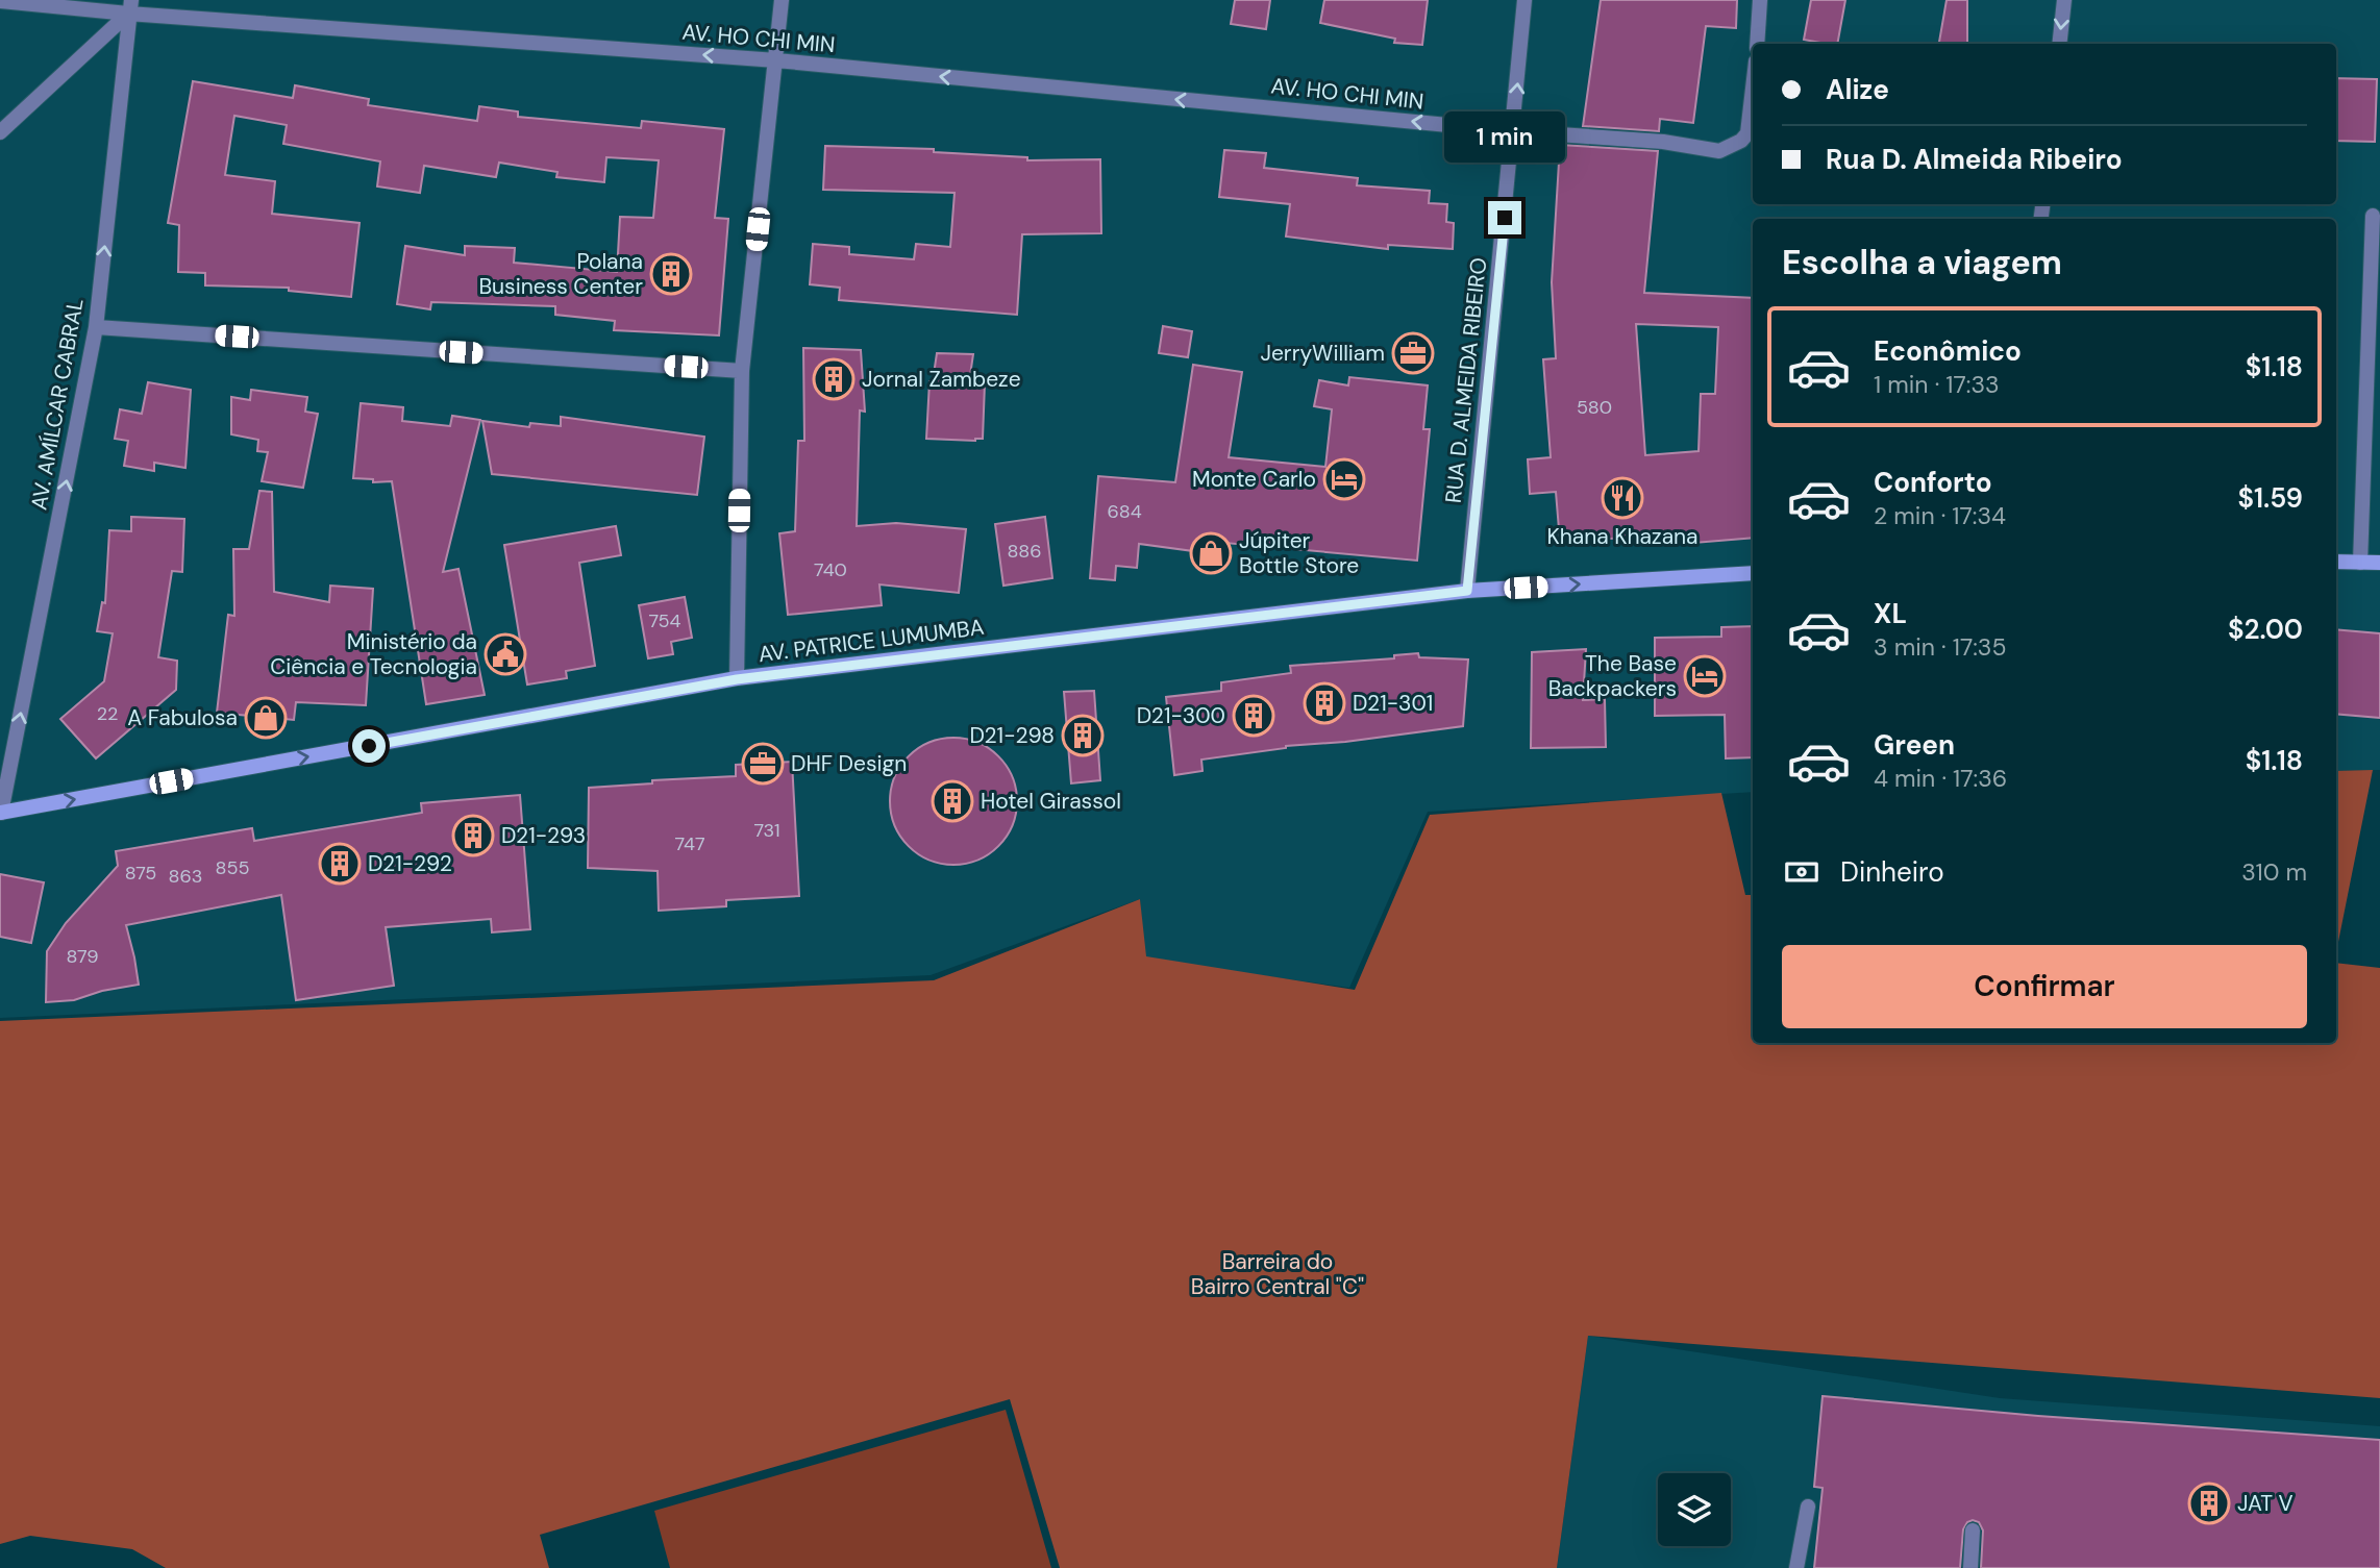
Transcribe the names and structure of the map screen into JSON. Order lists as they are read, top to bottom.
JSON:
{
  "streets": {
    "main road": ["AV. PATRICE LUMUMBA"],
    "street": ["AV. HO CHI MIN", "RUA D. ALMEIDA RIBEIRO", "AV. AMÍLCAR CABRAL"]
  },
  "crossings": [
    ["AV. HO CHI MIN", "RUA D. ALMEIDA RIBEIRO"],
    ["AV. HO CHI MIN", "AV. AMÍLCAR CABRAL"],
    ["RUA D. ALMEIDA RIBEIRO", "AV. PATRICE LUMUMBA"],
    ["AV. AMÍLCAR CABRAL", "AV. PATRICE LUMUMBA"]
  ],
  "one_way": ["AV. HO CHI MIN", "AV. AMÍLCAR CABRAL", "AV. PATRICE LUMUMBA"],
  "parks": ["Barreira do Bairro Central \"C\""],
  "places": {
    "building": [
      "Polana Business Center",
      "Jornal Zambeze",
      "D21-301",
      "D21-300",
      "D21-298",
      "Hotel Girassol",
      "D21-293",
      "D21-292",
      "JAT V"
    ],
    "office": ["JerryWilliam", "DHF Design"],
    "hotel": ["Monte Carlo", "The Base Backpackers"],
    "restaurant": ["Khana Khazana"],
    "shop": ["Júpiter Bottle Store", "A Fabulosa"],
    "public building": ["Ministério da Ciência e Tecnologia"]
  },
  "house_numbers": [
    "580",
    "684",
    "886",
    "740",
    "754",
    "22",
    "731",
    "747",
    "855",
    "875",
    "863",
    "879"
  ],
  "page": {
    "banner": ["Alize", "Rua D. Almeida Ribeiro"],
    "bubble": "1 min",
    "heading": "Escolha a viagem",
    "list": [
      {
        "name": "Econômico",
        "note": "1 min · 17:33",
        "value": "$1.18"
      },
      {
        "name": "Conforto",
        "note": "2 min · 17:34",
        "value": "$1.59"
      },
      {
        "name": "XL",
        "note": "3 min · 17:35",
        "value": "$2.00"
      },
      {
        "name": "Green",
        "note": "4 min · 17:36",
        "value": "$1.18"
      }
    ],
    "pay": ["Dinheiro", "310 m"],
    "buttons": "Confirmar"
  }
}
